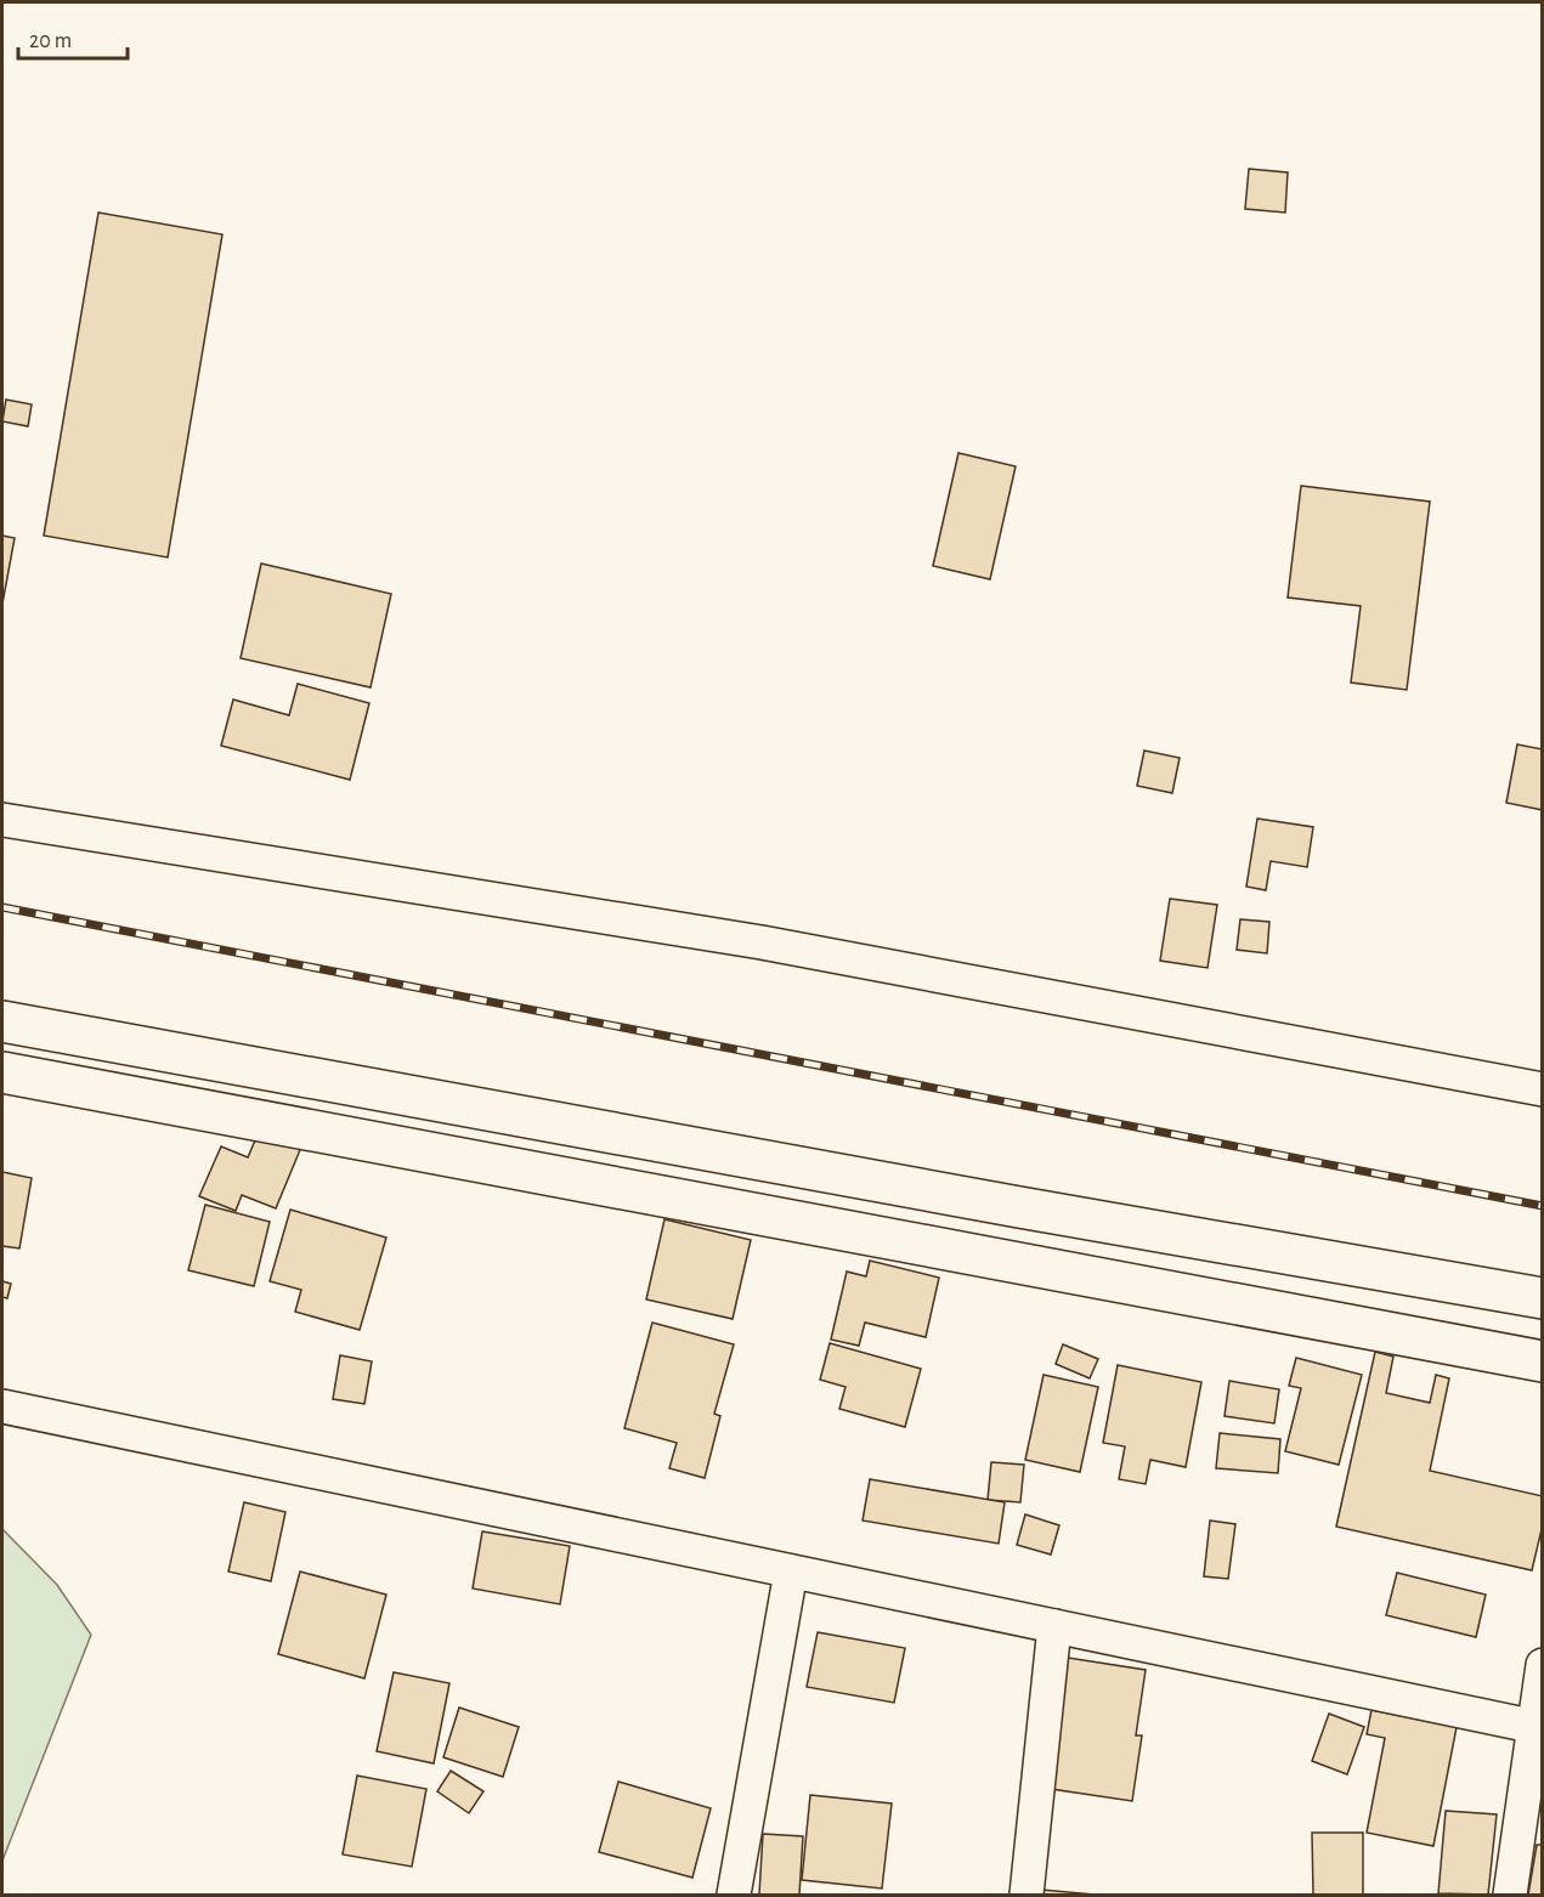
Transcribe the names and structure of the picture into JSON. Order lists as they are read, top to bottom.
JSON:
{
  "scale_bar": "20 m"
}
